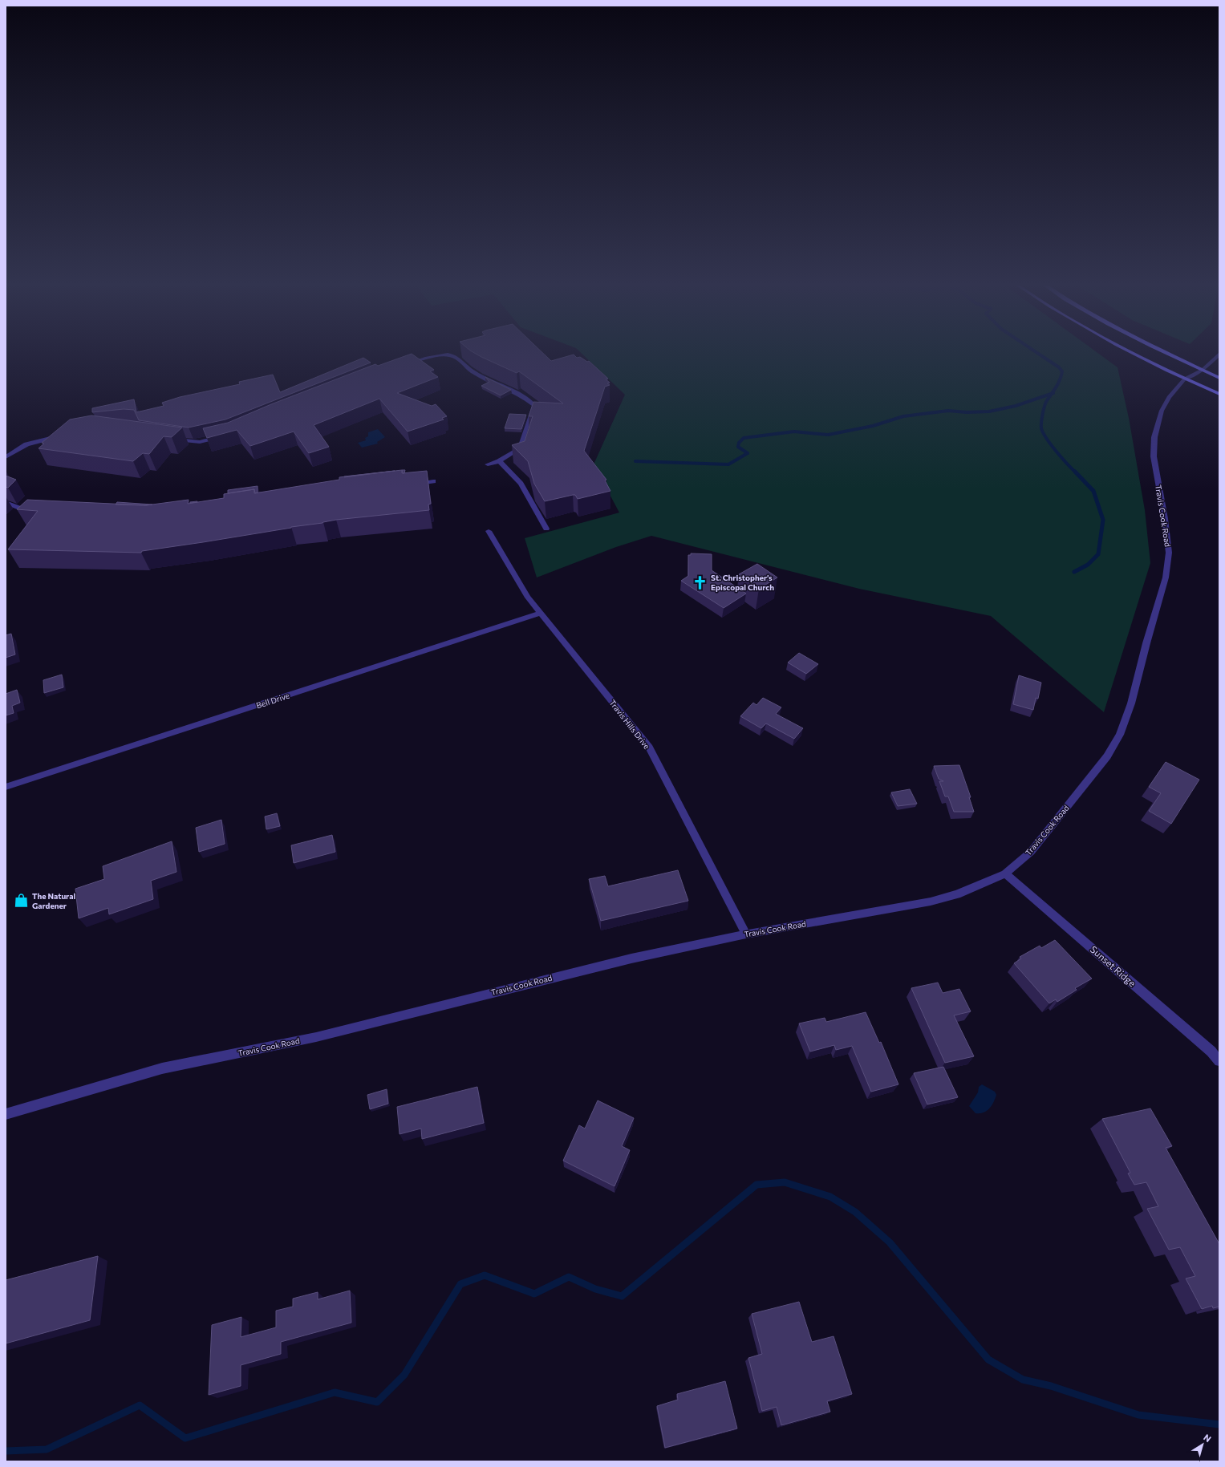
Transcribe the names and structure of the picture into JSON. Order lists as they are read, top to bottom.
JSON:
{
  "streets": {
    "street": [
      "Travis Cook Road",
      "Bell Drive",
      "Travis Hills Drive",
      "Sunset Ridge"
    ]
  },
  "crossings": [
    ["Travis Cook Road", "Travis Hills Drive"],
    ["Travis Cook Road", "Sunset Ridge"],
    ["Bell Drive", "Travis Hills Drive"]
  ],
  "places": {
    "church": ["St. Christopher’s Episcopal Church"],
    "shop": ["The Natural Gardener"]
  },
  "north": "top right"
}
